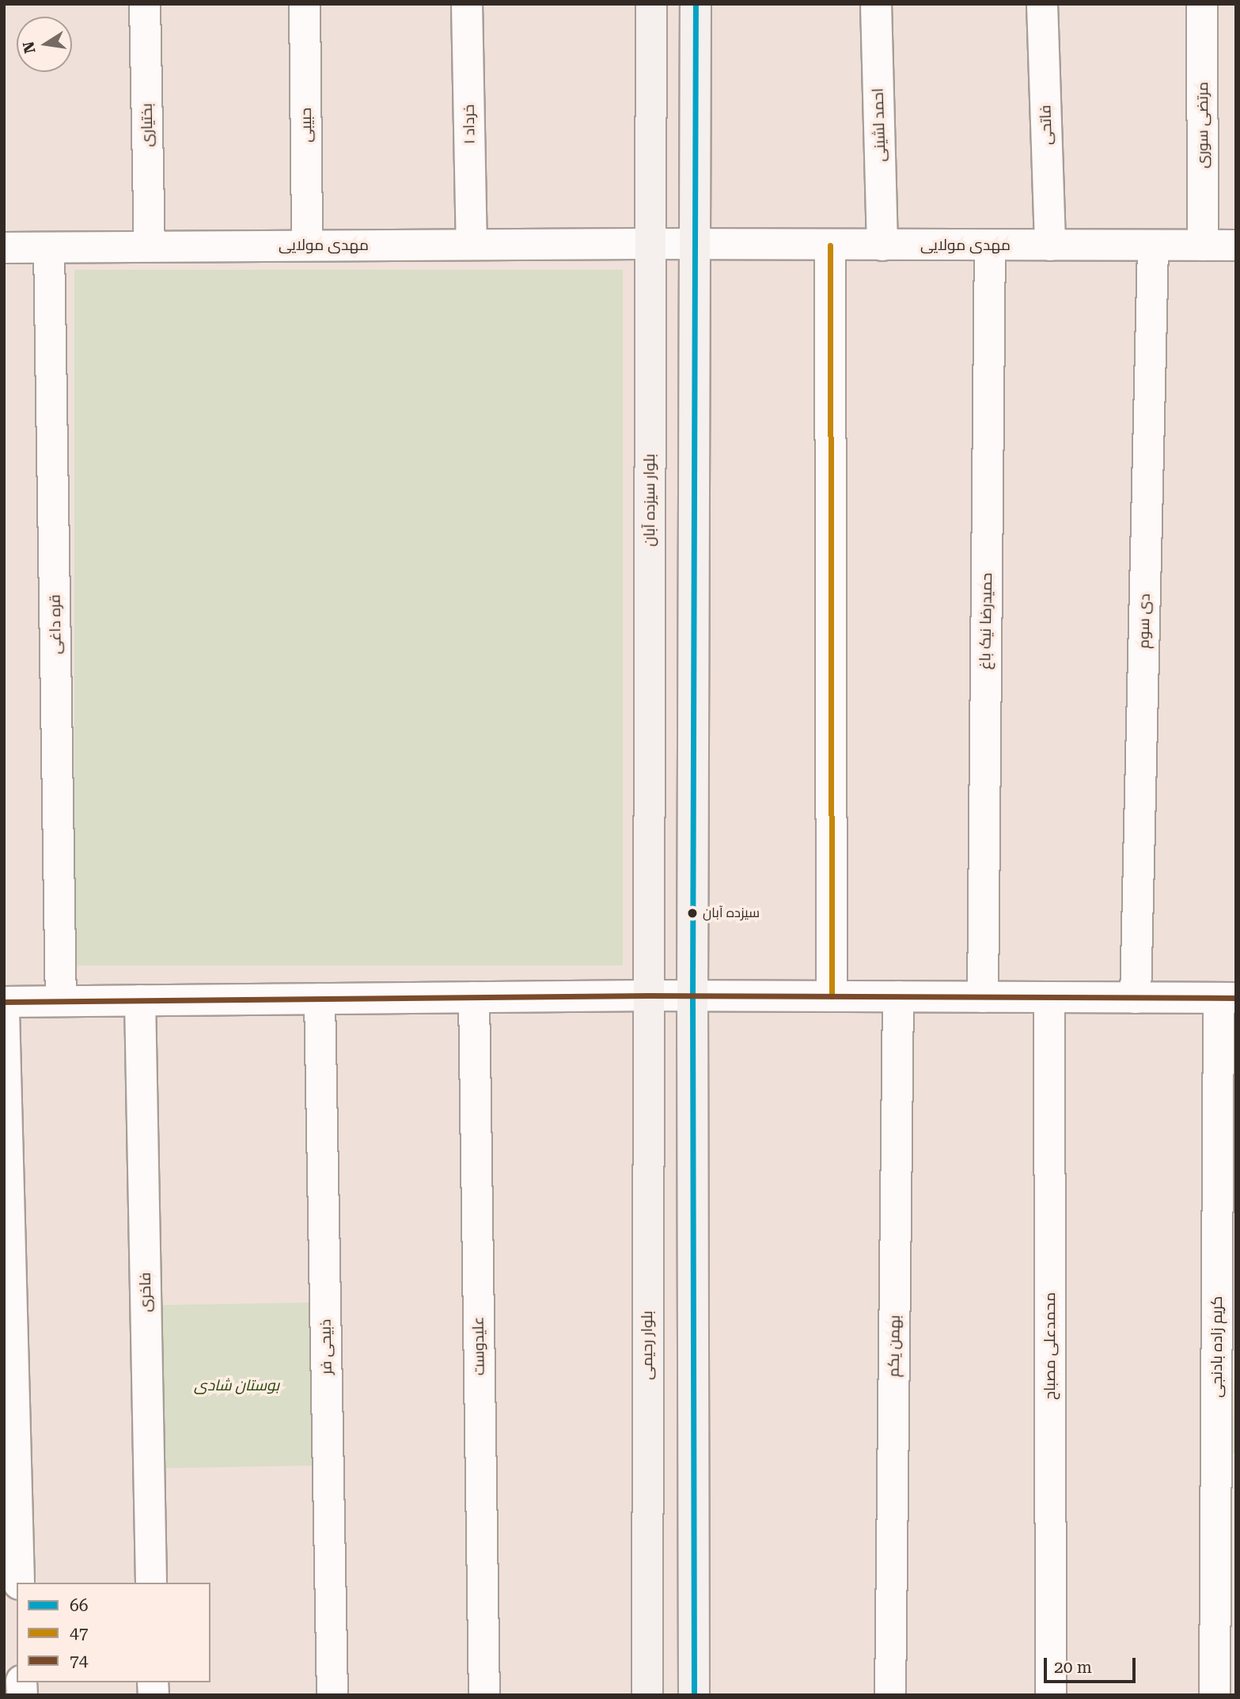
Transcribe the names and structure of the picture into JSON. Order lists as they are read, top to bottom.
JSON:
{
  "streets": {
    "main road": ["بلوار سیزده آبان", "بلوار رحیمی"],
    "street": [
      "خرداد ۱",
      "بختیاری",
      "حبیبی",
      "احمد لشینی",
      "فاتحی",
      "مرتضی سوری",
      "مهدی مولایی",
      "حمیدرضا نیک باغ",
      "دی سوم",
      "قره داغی",
      "فاخری",
      "علیدوست",
      "بهمن یکم",
      "محمدعلی مصباح",
      "ذبیحی فر",
      "کریم زاده بادنجی"
    ]
  },
  "crossings": [
    ["خرداد ۱", "مهدی مولایی"],
    ["بختیاری", "مهدی مولایی"],
    ["حبیبی", "مهدی مولایی"],
    ["احمد لشینی", "مهدی مولایی"],
    ["فاتحی", "مهدی مولایی"],
    ["مرتضی سوری", "مهدی مولایی"],
    ["مهدی مولایی", "بلوار سیزده آبان"],
    ["مهدی مولایی", "حمیدرضا نیک باغ"],
    ["مهدی مولایی", "دی سوم"],
    ["مهدی مولایی", "قره داغی"],
    ["بلوار سیزده آبان", "بلوار رحیمی"]
  ],
  "parks": ["بوستان شادی"],
  "places": ["سیزده آبان"],
  "lines": ["transit line 66", "transit line 47", "transit line 74"],
  "legend": ["66", "47", "74"],
  "scale_bar": "20 m",
  "north": "left"
}
